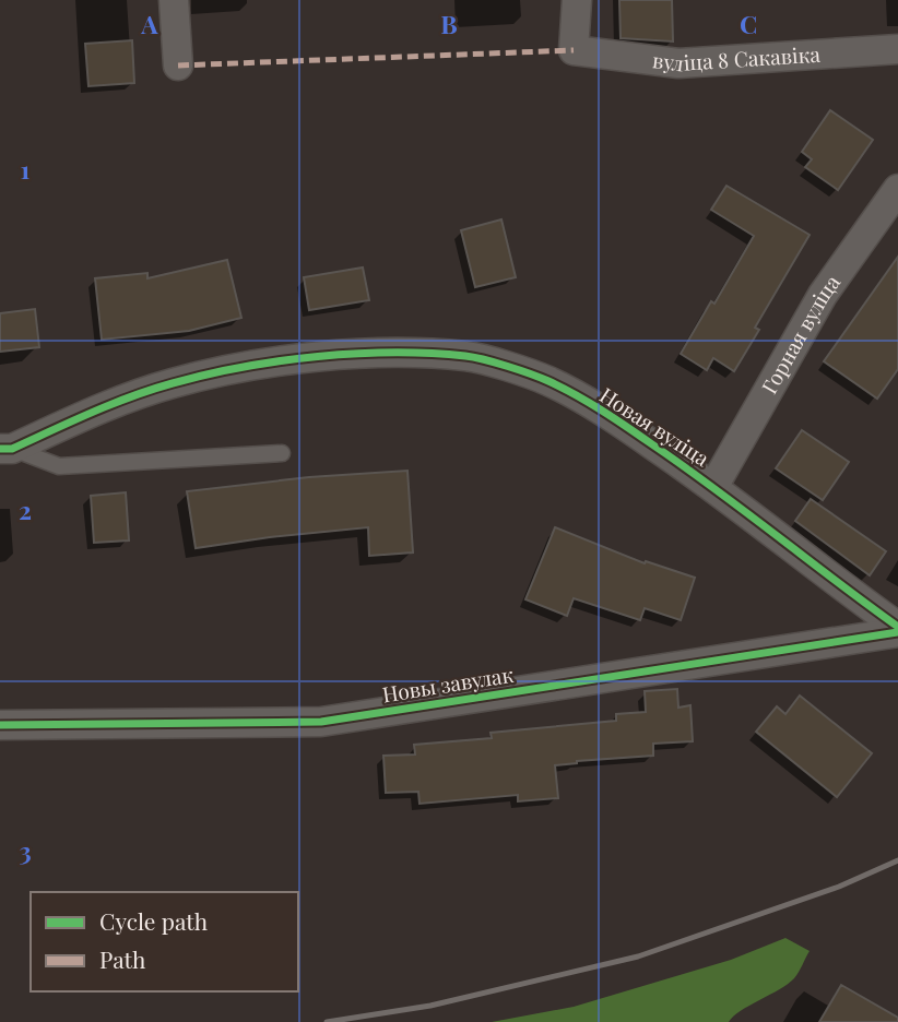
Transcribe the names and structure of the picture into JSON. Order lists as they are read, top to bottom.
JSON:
{
  "streets": {
    "street": [
      "вуліца 8 Сакавіка",
      "Горная вуліца",
      "Новая вуліца",
      "Новы завулак"
    ]
  },
  "crossings": [
    ["Горная вуліца", "Новая вуліца"],
    ["Новая вуліца", "Новы завулак"]
  ],
  "legend": ["Cycle path", "Path"],
  "grid": {
    "columns": ["A", "B", "C"],
    "rows": ["1", "2", "3"]
  }
}
